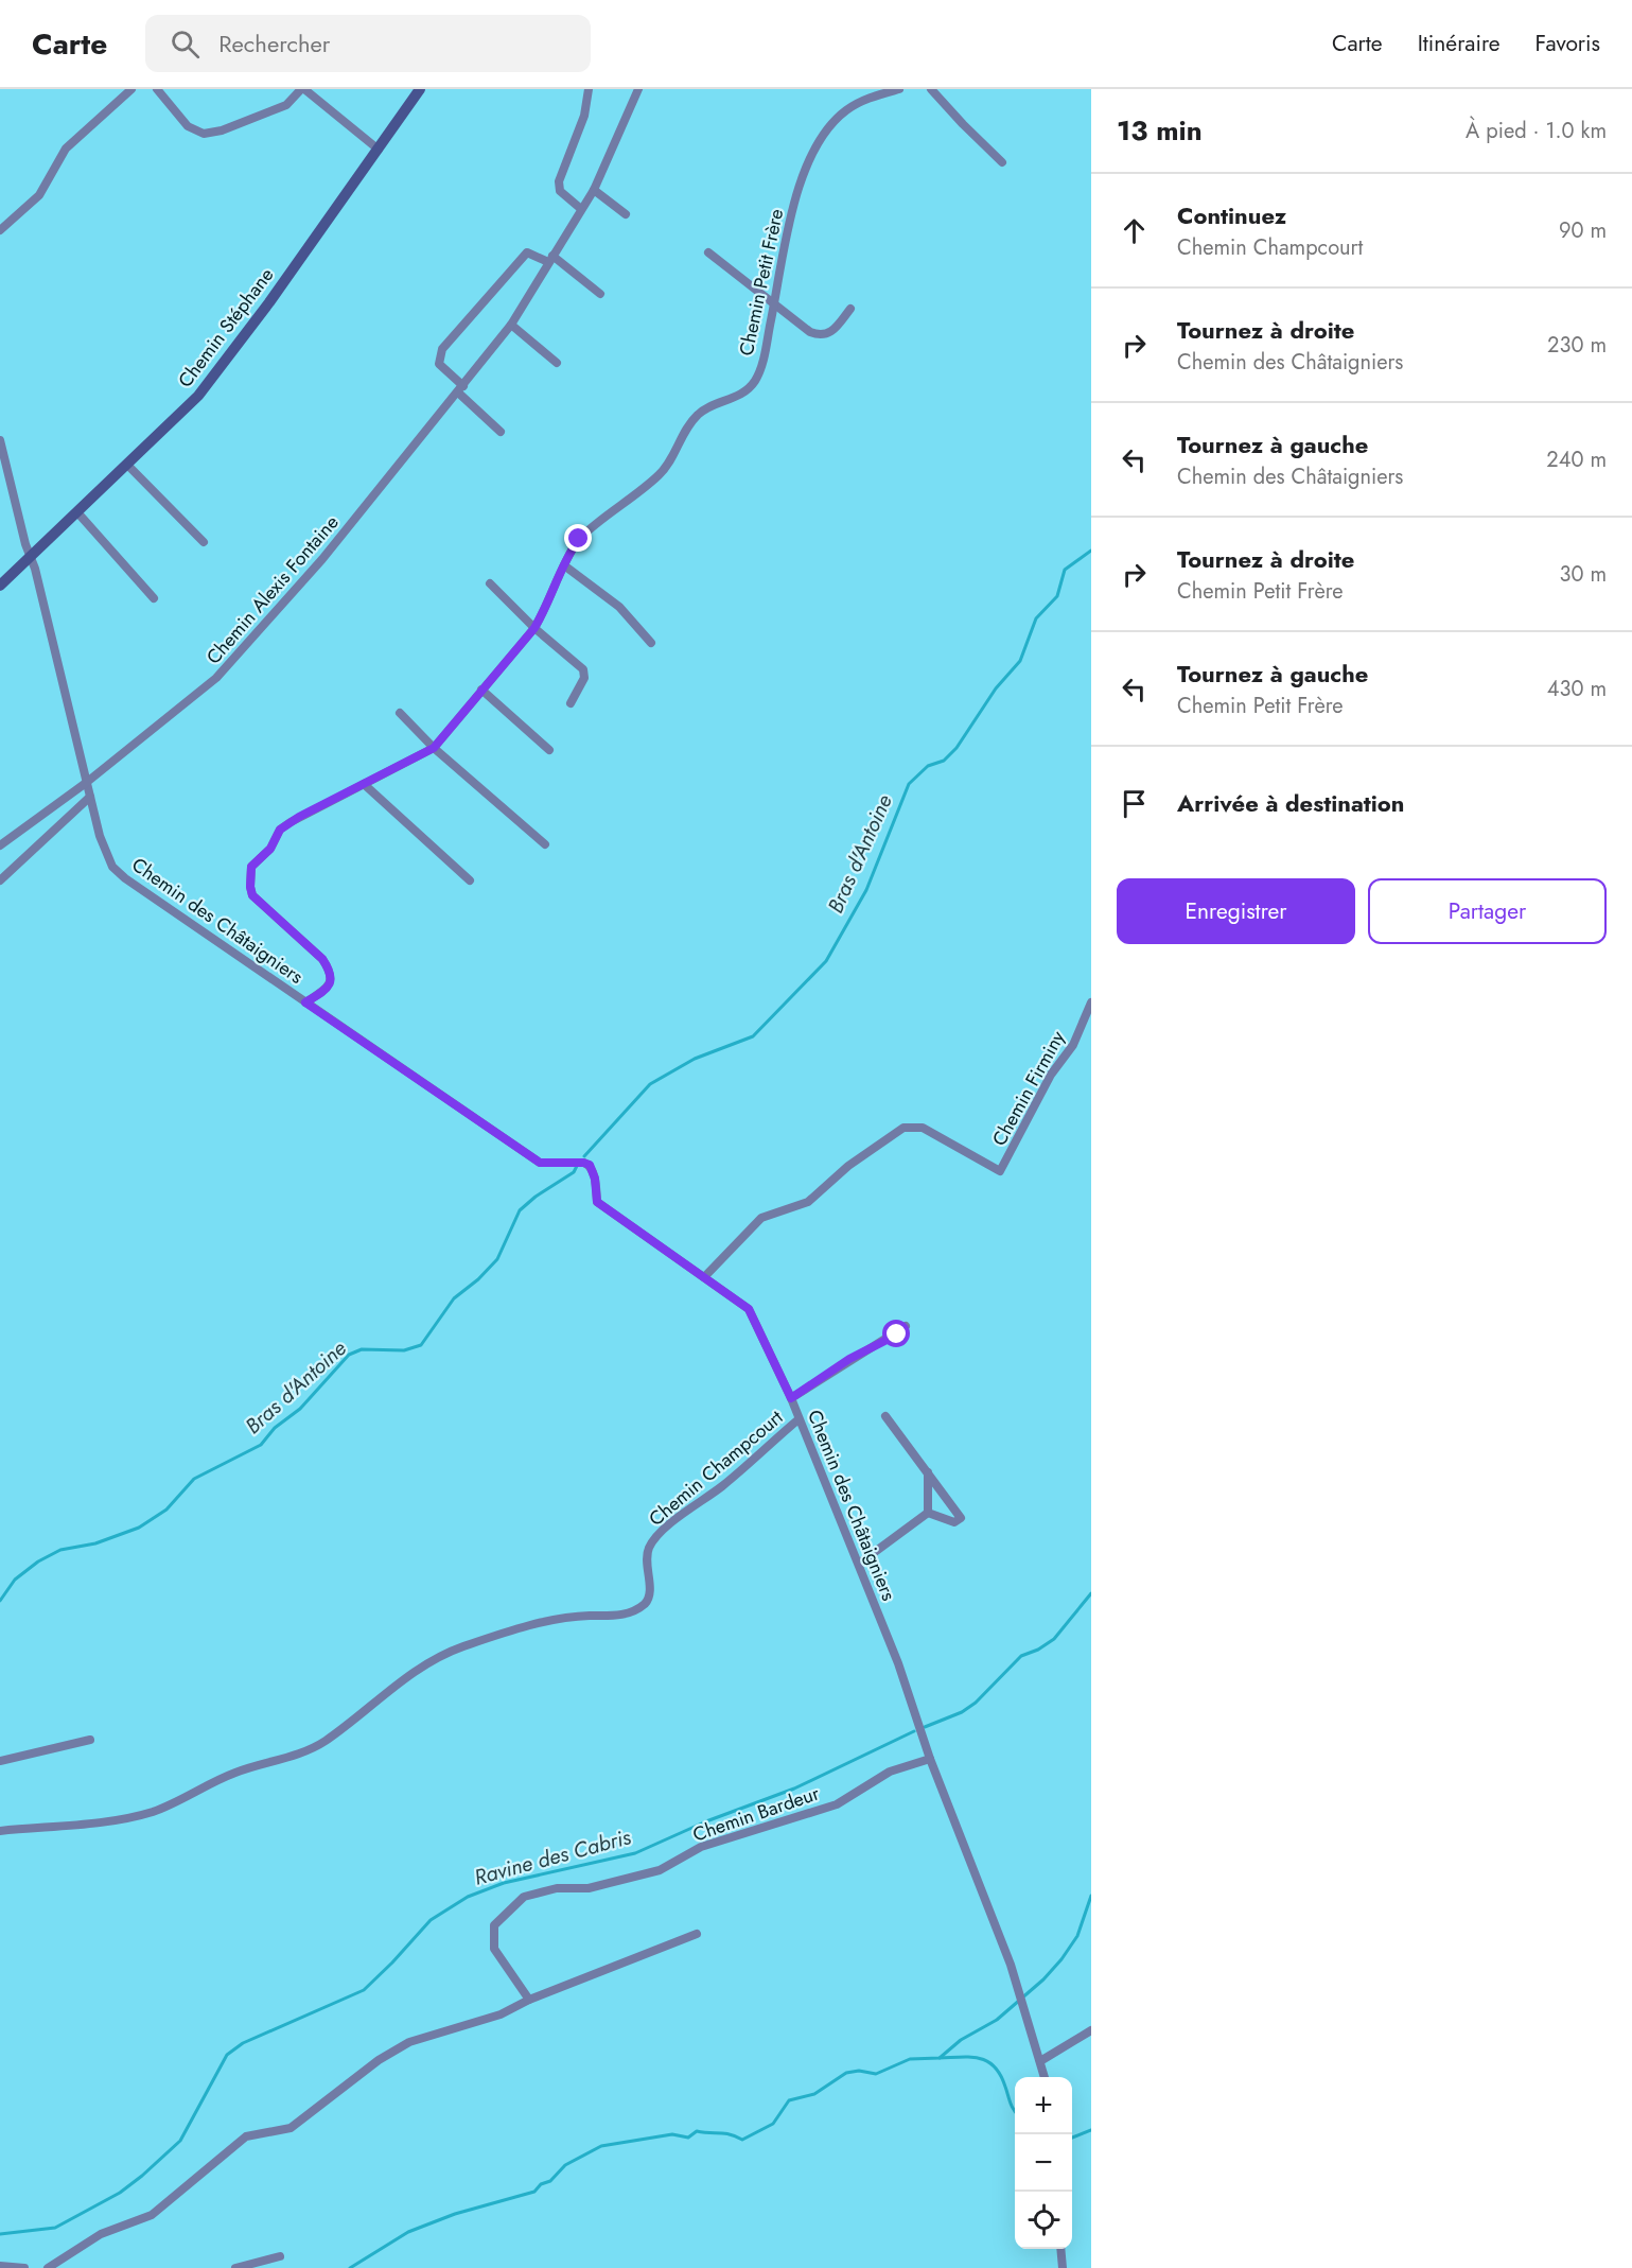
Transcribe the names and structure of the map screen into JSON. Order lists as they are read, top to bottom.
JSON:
{
  "streets": {
    "main road": ["Chemin Stéphane"],
    "street": [
      "Chemin Petit Frère",
      "Chemin Alexis Fontaine",
      "Chemin des Châtaigniers",
      "Chemin Firminy",
      "Chemin Champcourt",
      "Chemin Bardeur"
    ]
  },
  "crossings": [
    ["Chemin Petit Frère", "Chemin des Châtaigniers"],
    ["Chemin Stéphane", "Chemin des Châtaigniers"],
    ["Chemin Alexis Fontaine", "Chemin des Châtaigniers"],
    ["Chemin des Châtaigniers", "Chemin Firminy"],
    ["Chemin des Châtaigniers", "Chemin Champcourt"],
    ["Chemin des Châtaigniers", "Chemin Bardeur"]
  ],
  "water": ["Bras d'Antoine", "Ravine des Cabris"],
  "page": {
    "header": "Carte",
    "search": "Rechercher",
    "nav": ["Carte", "Itinéraire", "Favoris"],
    "heading": ["13 min", "À pied · 1.0 km"],
    "list": [
      ["Continuez", "Chemin Champcourt", "90 m"],
      ["Tournez à droite", "Chemin des Châtaigniers", "230 m"],
      ["Tournez à gauche", "Chemin des Châtaigniers", "240 m"],
      ["Tournez à droite", "Chemin Petit Frère", "30 m"],
      ["Tournez à gauche", "Chemin Petit Frère", "430 m"],
      "Arrivée à destination"
    ],
    "buttons": ["Enregistrer", "Partager"],
    "map_buttons": ["+", "−"]
  }
}
